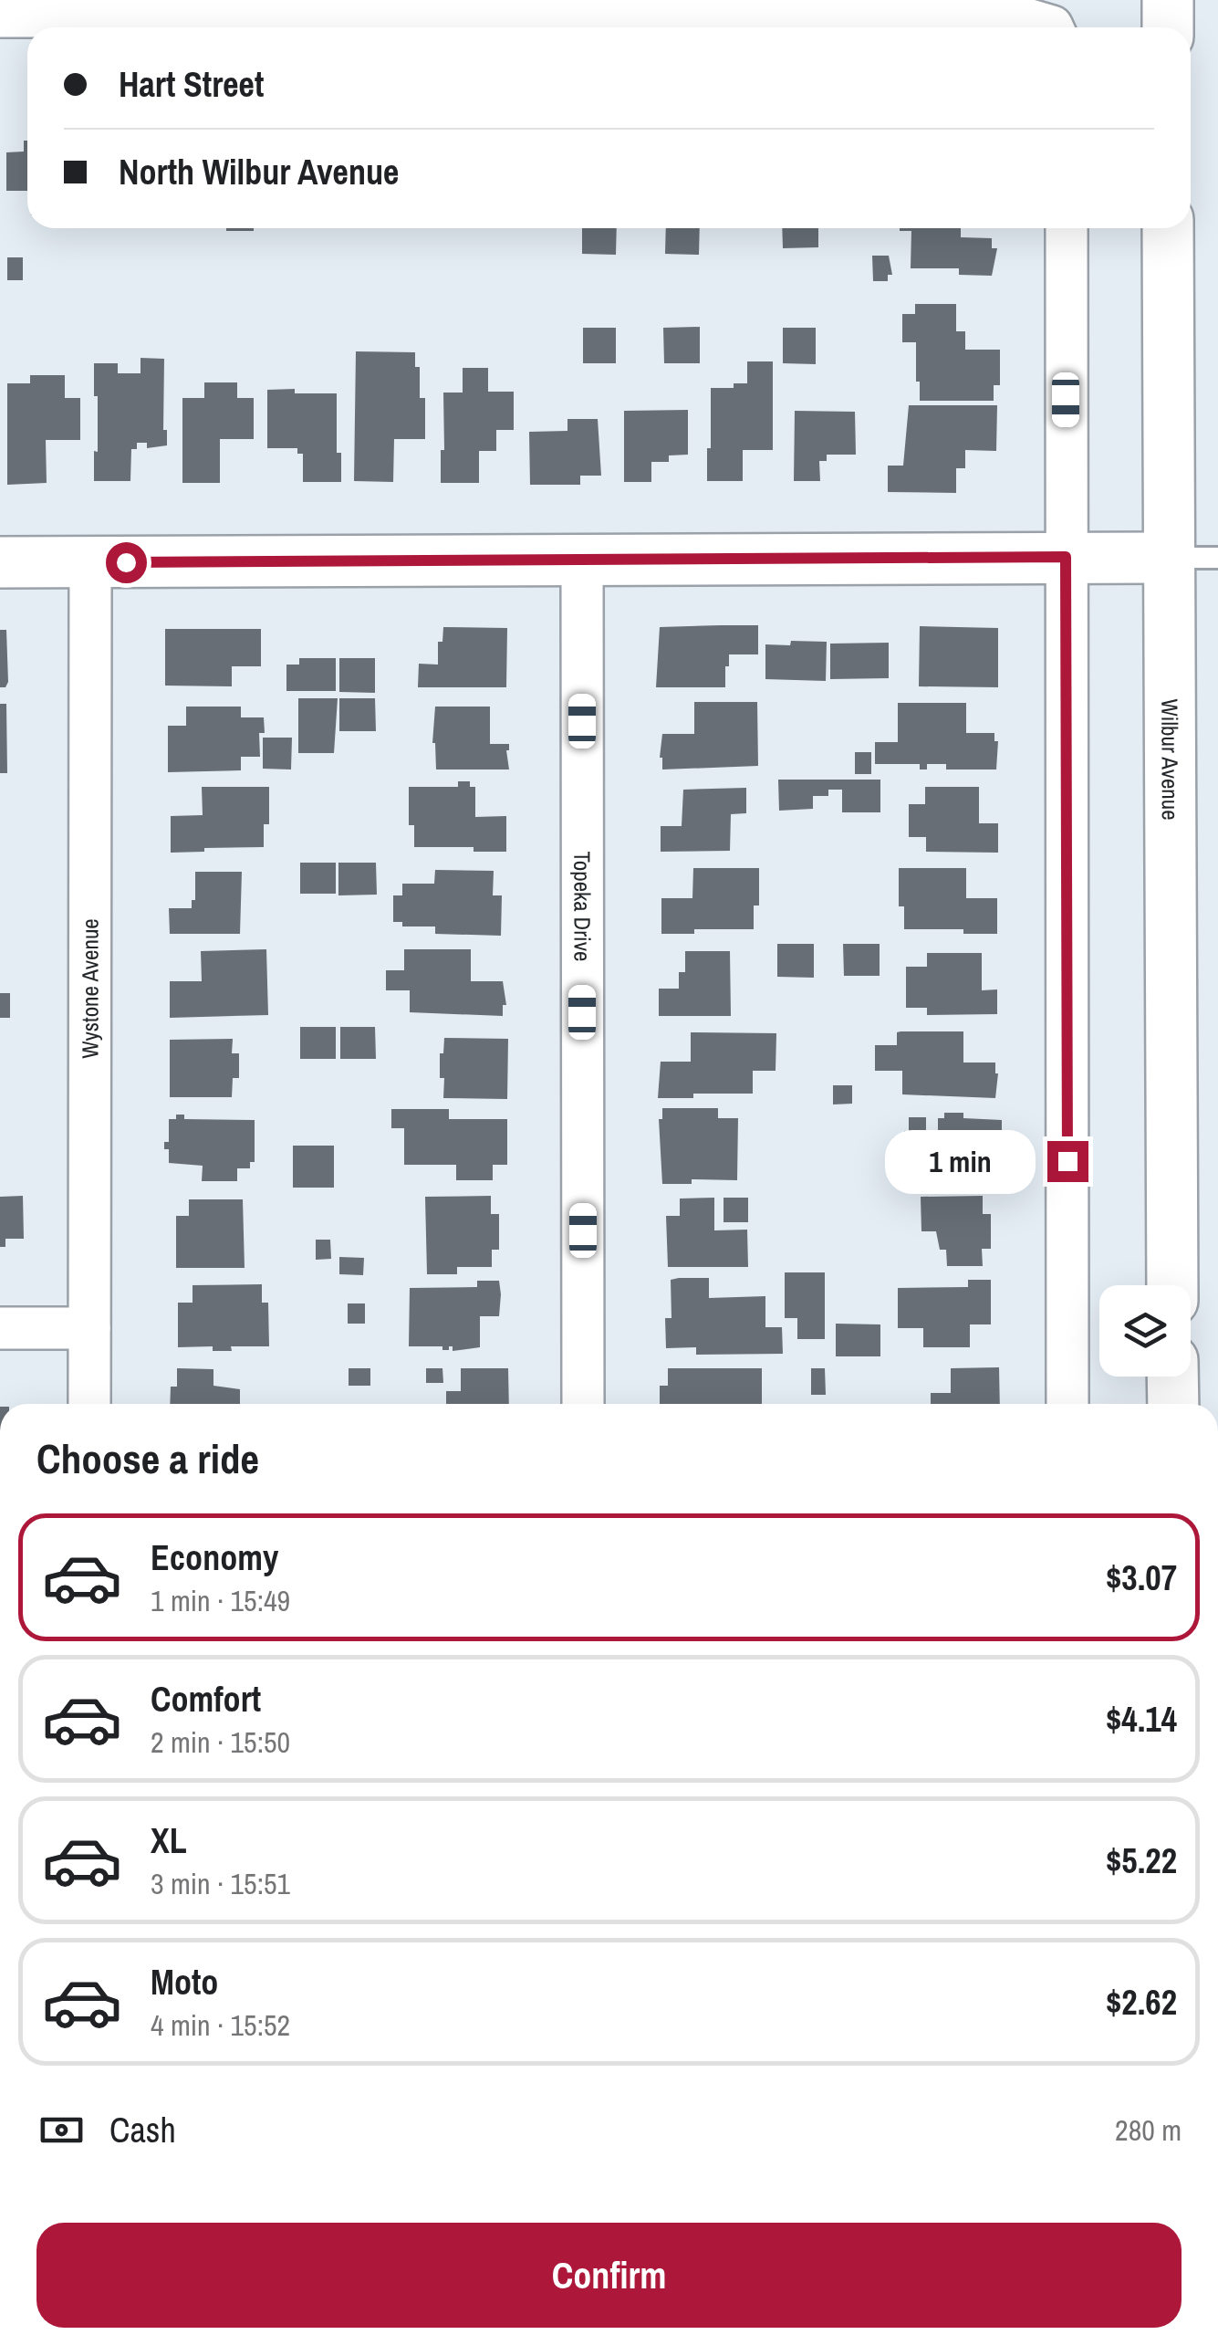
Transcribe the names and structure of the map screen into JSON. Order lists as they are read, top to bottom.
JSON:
{
  "streets": {
    "main road": ["Wilbur Avenue"],
    "street": ["Topeka Drive", "Wystone Avenue"]
  },
  "page": {
    "banner": ["Hart Street", "North Wilbur Avenue"],
    "bubble": "1 min",
    "heading": "Choose a ride",
    "list": [
      {
        "name": "Economy",
        "note": "1 min · 15:49",
        "value": "$3.07"
      },
      {
        "name": "Comfort",
        "note": "2 min · 15:50",
        "value": "$4.14"
      },
      {
        "name": "XL",
        "note": "3 min · 15:51",
        "value": "$5.22"
      },
      {
        "name": "Moto",
        "note": "4 min · 15:52",
        "value": "$2.62"
      }
    ],
    "pay": ["Cash", "280 m"],
    "buttons": "Confirm"
  }
}
